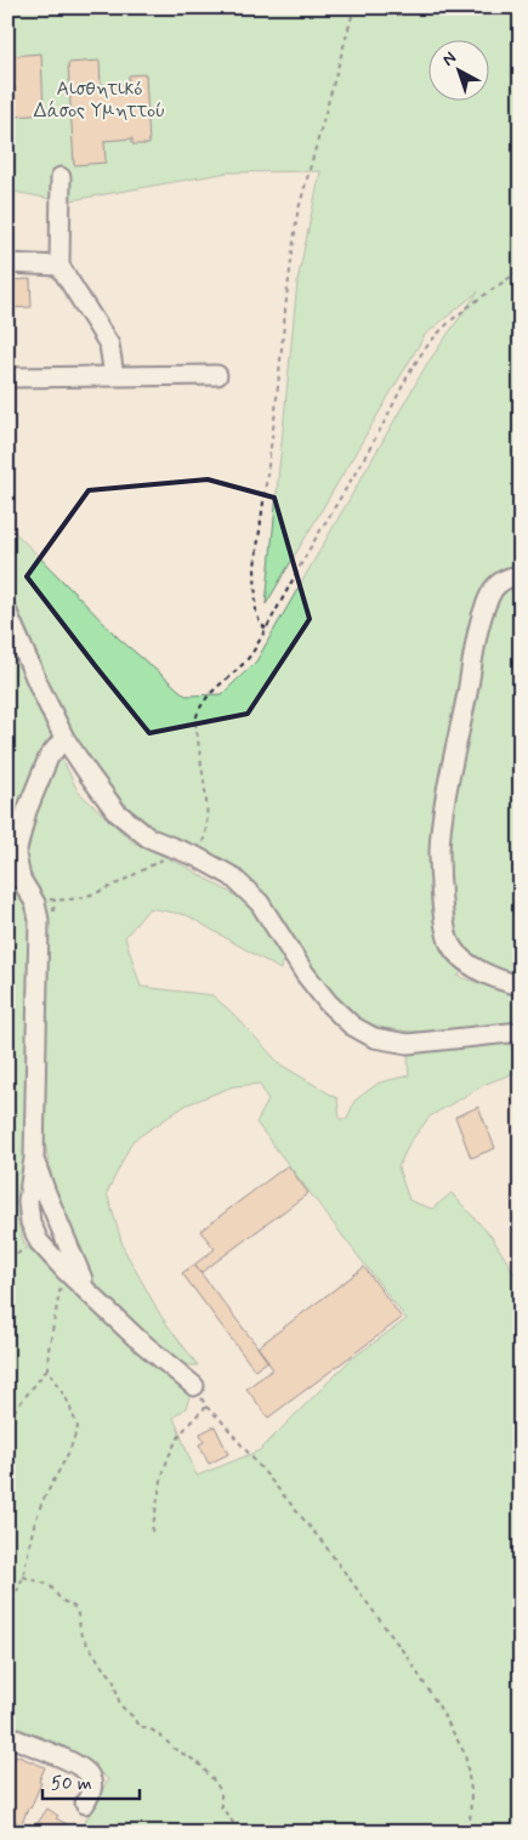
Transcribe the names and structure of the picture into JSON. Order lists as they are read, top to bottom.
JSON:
{
  "parks": ["Αισθητικό Δάσος Υμηττού"],
  "scale_bar": "50 m",
  "north": "top left"
}
